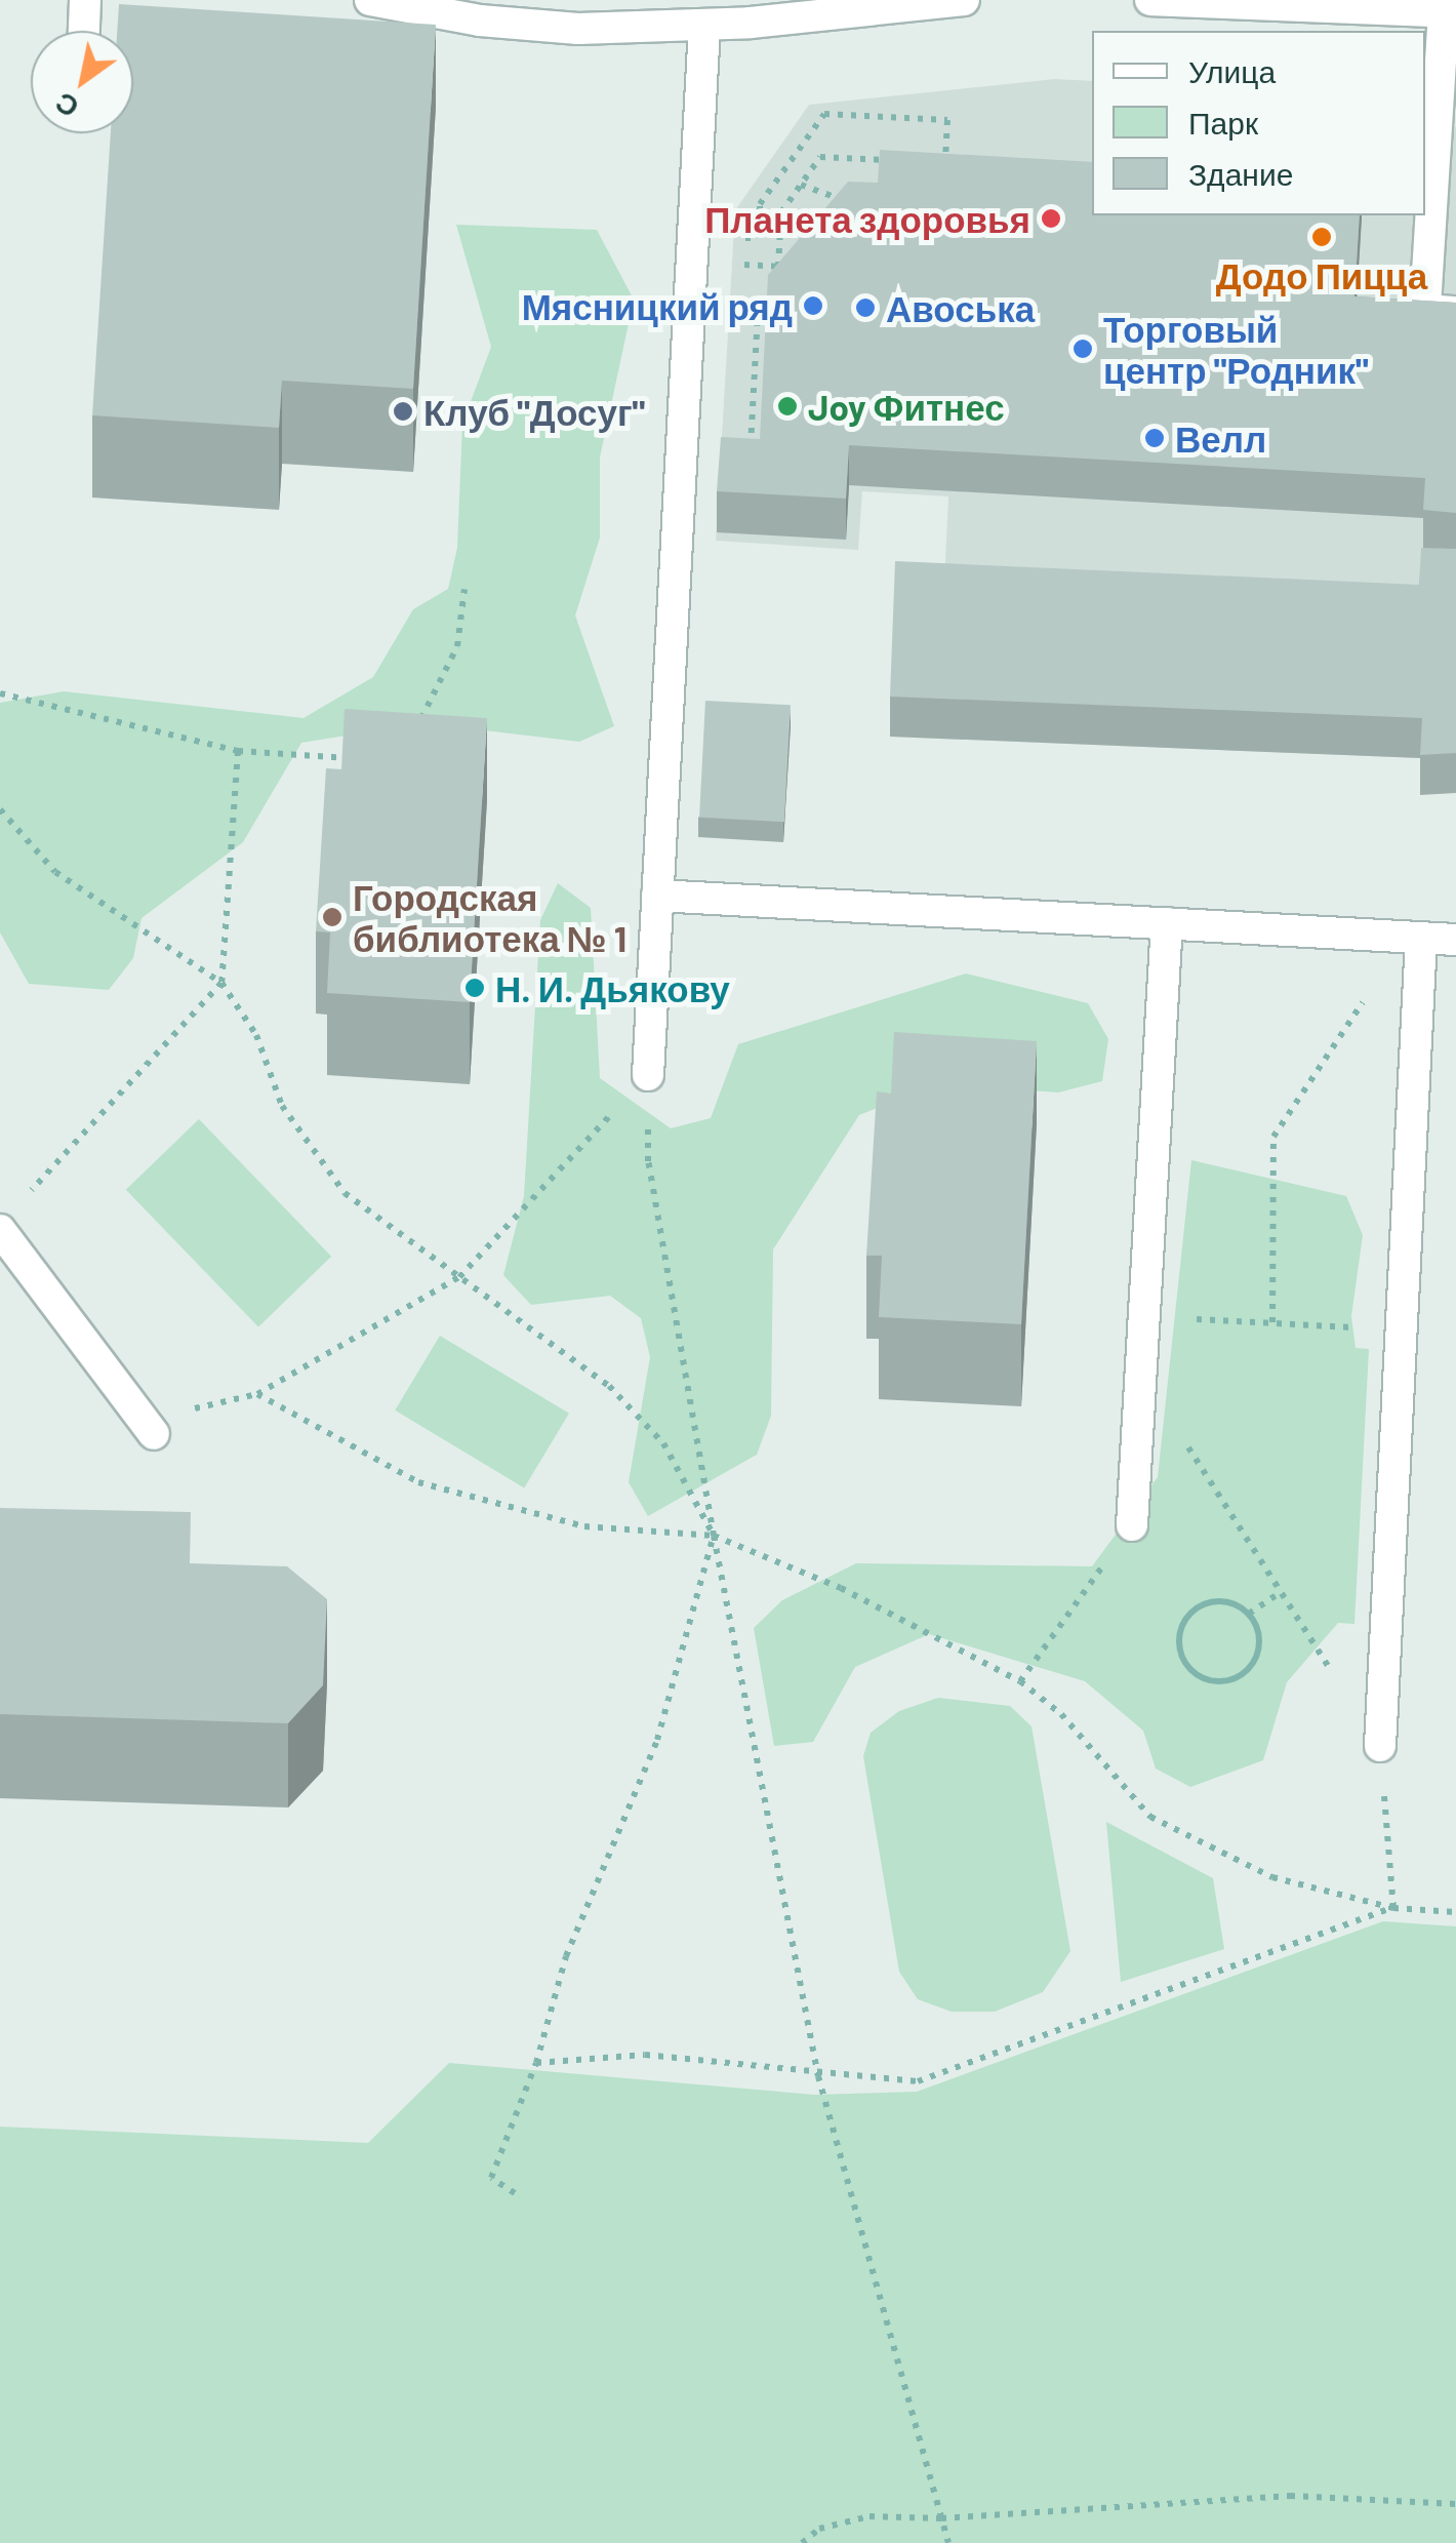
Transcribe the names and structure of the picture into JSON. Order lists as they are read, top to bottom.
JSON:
{
  "places": [
    "Планета здоровья",
    "Додо Пицца",
    "Мясницкий ряд",
    "Авоська",
    "Торговый центр \"Родник\"",
    "Joy Фитнес",
    "Клуб \"Досуг\"",
    "Велл",
    "Городская библиотека № 1",
    "Н. И. Дьякову"
  ],
  "legend": ["Улица", "Парк", "Здание"],
  "north": "bottom left"
}
